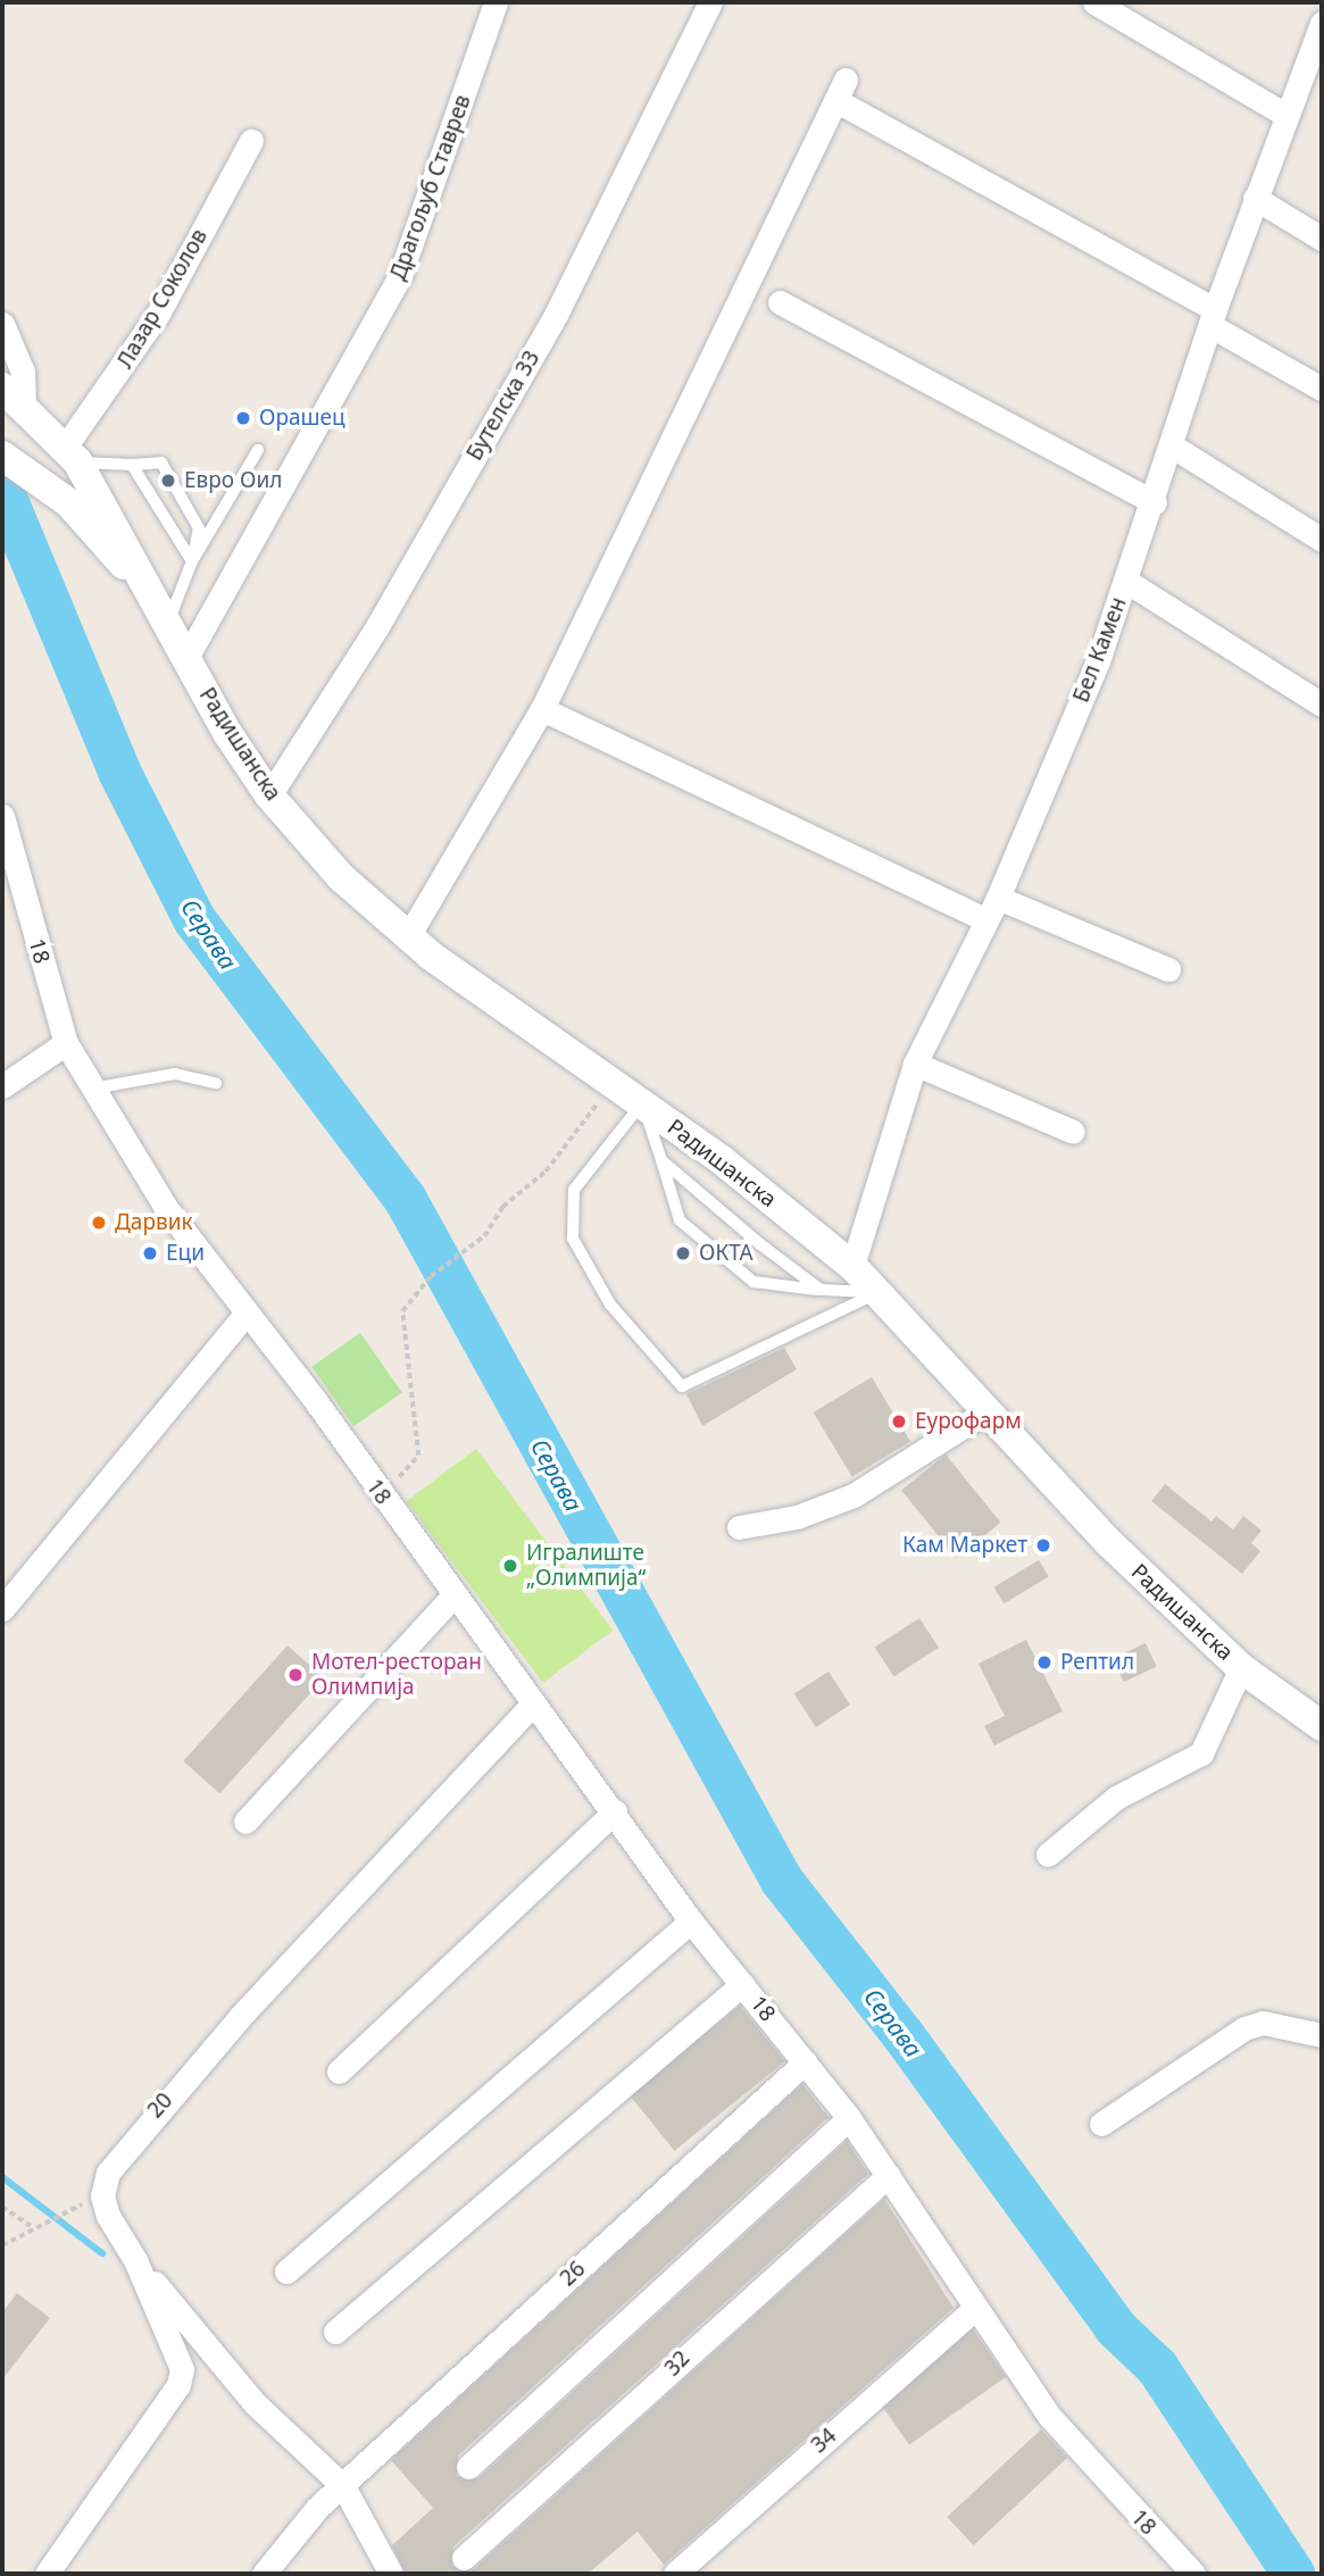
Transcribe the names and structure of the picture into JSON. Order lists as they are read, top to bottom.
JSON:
{
  "streets": {
    "street": [
      "Драгољуб Ставрев",
      "Лазар Соколов",
      "Бутелска 33",
      "Бел Камен",
      "Радишанска",
      "18",
      "20",
      "26",
      "32",
      "34"
    ]
  },
  "crossings": [
    ["Драгољуб Ставрев", "Радишанска"],
    ["Лазар Соколов", "Радишанска"],
    ["Бутелска 33", "Радишанска"],
    ["Бел Камен", "Радишанска"],
    ["18", "20"],
    ["18", "26"],
    ["18", "32"],
    ["18", "34"]
  ],
  "water": ["Серава"],
  "places": [
    "Орашец",
    "Евро Оил",
    "Дарвик",
    "Еци",
    "ОКТА",
    "Еурофарм",
    "Кам Маркет",
    "Игралиште „Олимпија“",
    "Рептил",
    "Мотел-ресторан Олимпија"
  ]
}
